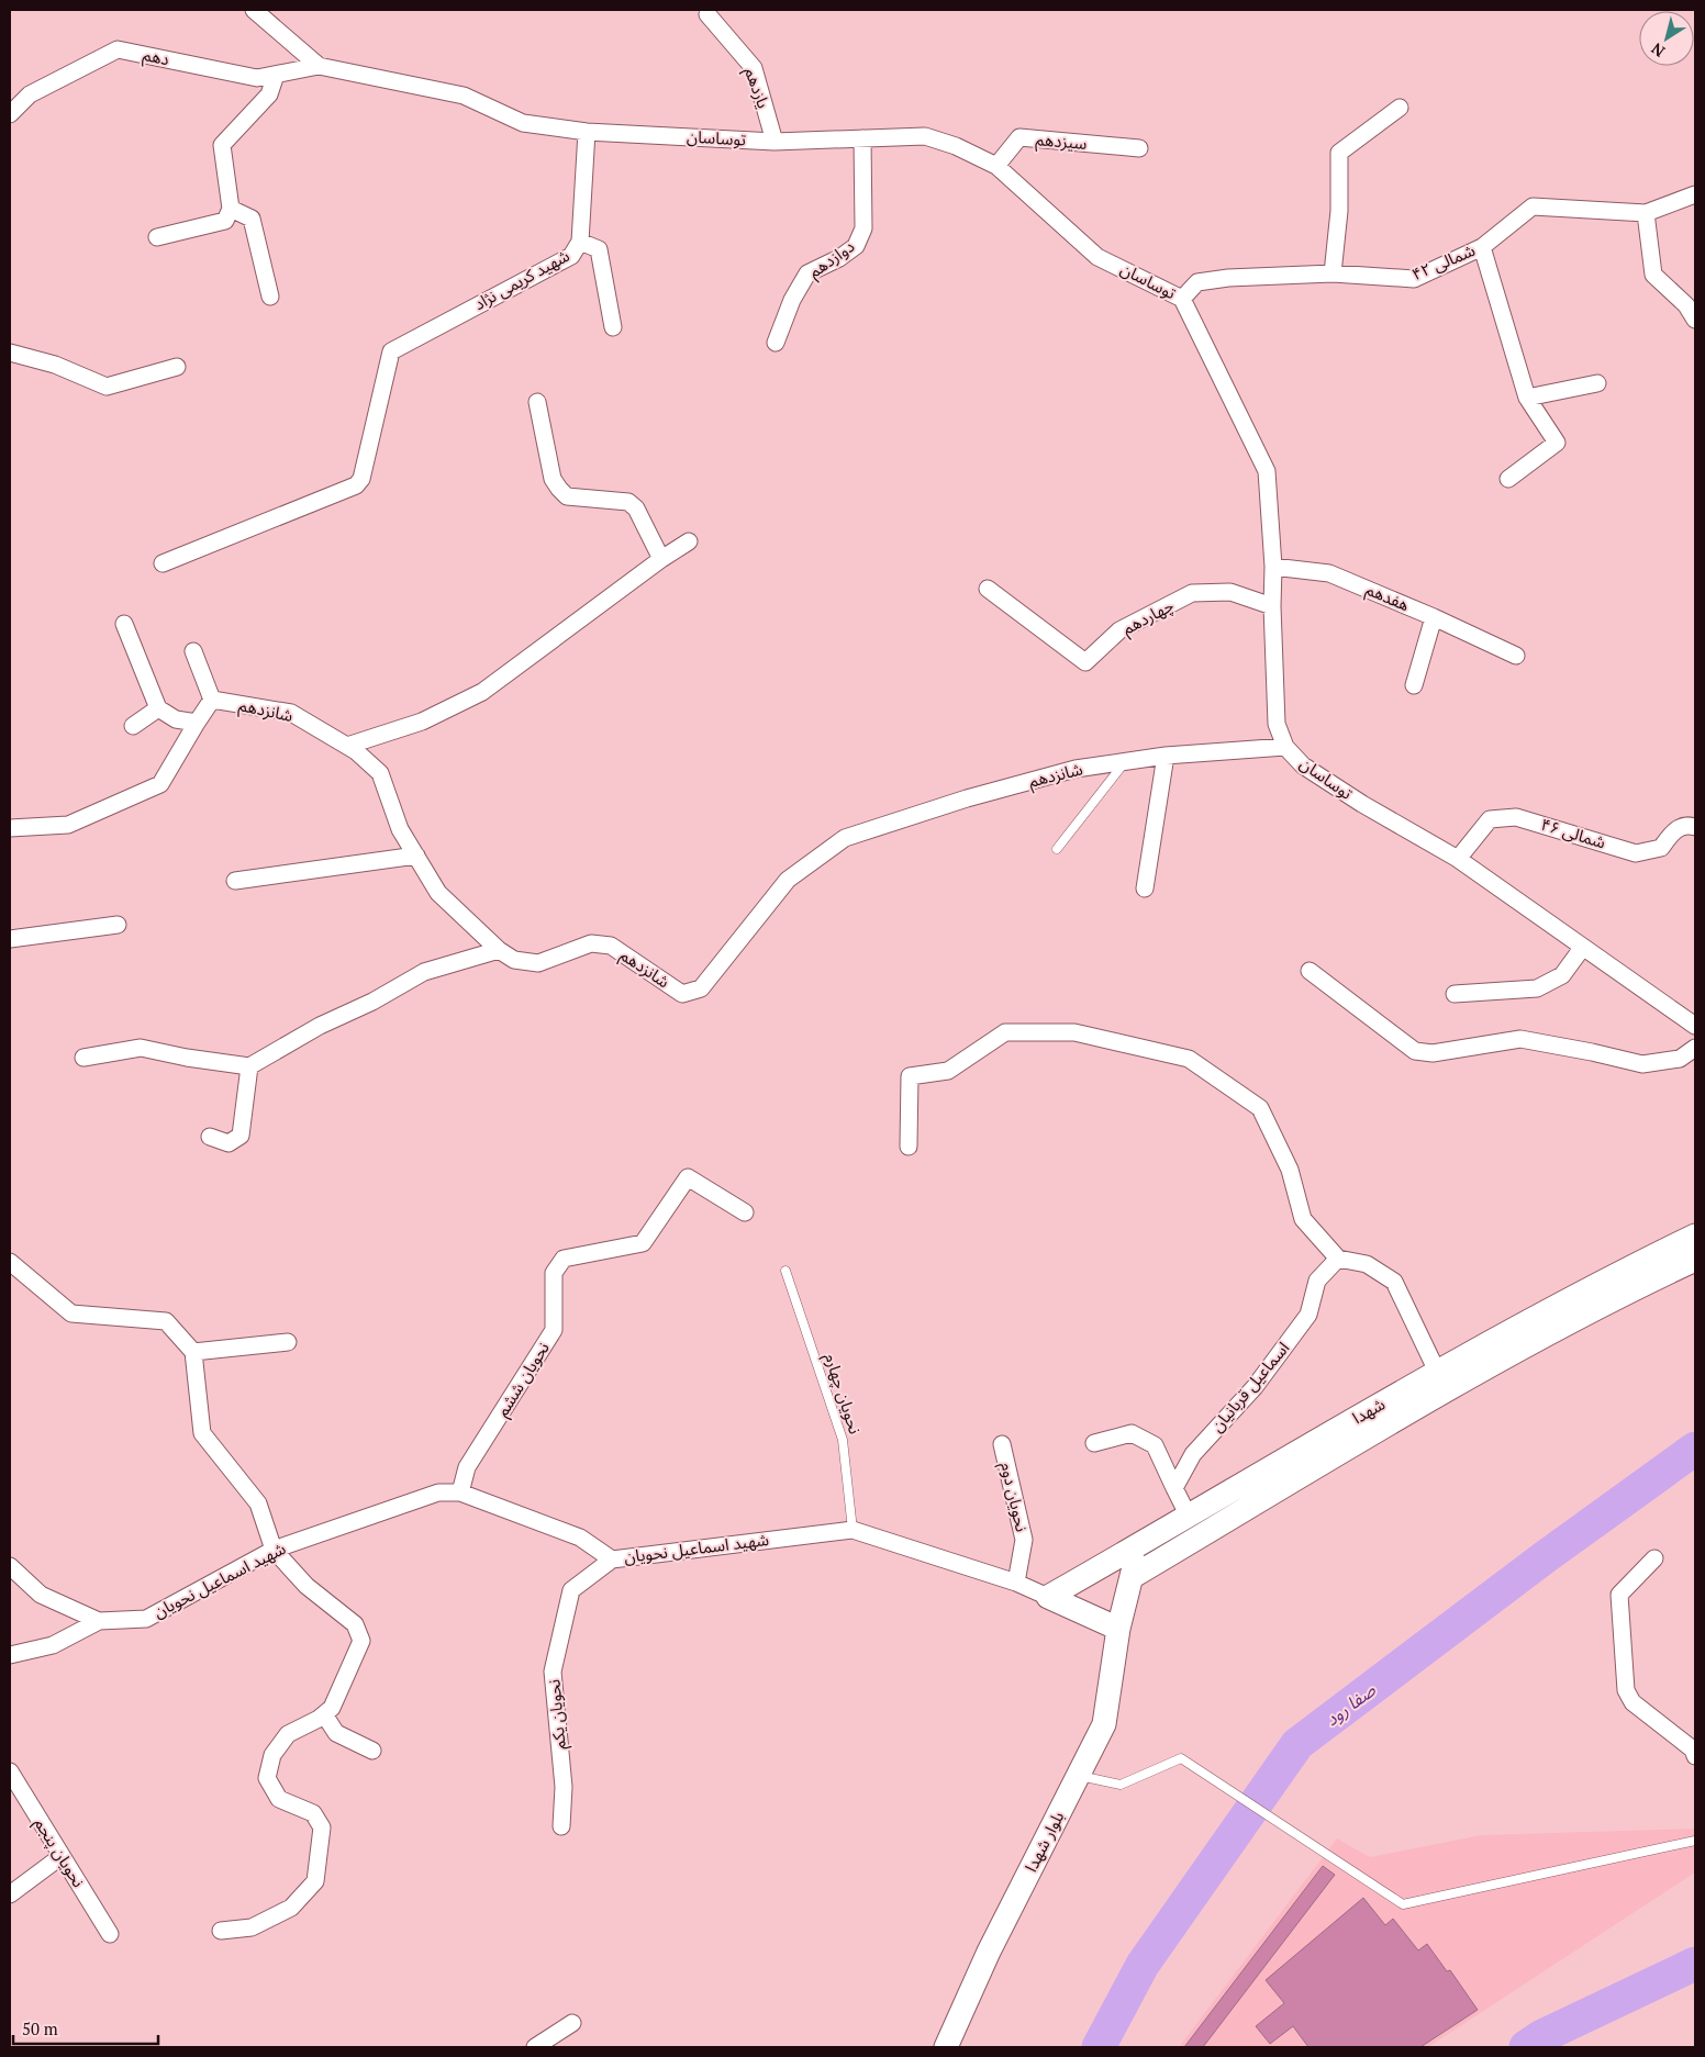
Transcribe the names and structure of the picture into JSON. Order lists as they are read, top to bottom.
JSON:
{
  "streets": {
    "main road": ["شهدا", "شهید اسماعیل نحویان", "بلوار شهدا"],
    "street": [
      "دهم",
      "یازدهم",
      "توساسان",
      "سیزدهم",
      "دوازدهم",
      "شمالی ۴۲",
      "شهید کریمی نژاد",
      "هفدهم",
      "چهاردهم",
      "شانزدهم",
      "شمالی ۴۶",
      "نحویان ششم",
      "اسماعیل قربانیان",
      "نحویان دوم",
      "نحویان یکم",
      "نحویان پنجم"
    ],
    "lane": ["نحویان چهارم"]
  },
  "crossings": [
    ["دهم", "توساسان"],
    ["یازدهم", "توساسان"],
    ["توساسان", "سیزدهم"],
    ["توساسان", "دوازدهم"],
    ["توساسان", "شمالی ۴۲"],
    ["توساسان", "شهید کریمی نژاد"],
    ["توساسان", "هفدهم"],
    ["توساسان", "چهاردهم"],
    ["توساسان", "شانزدهم"],
    ["توساسان", "شمالی ۴۶"],
    ["نحویان ششم", "شهید اسماعیل نحویان"],
    ["نحویان چهارم", "شهید اسماعیل نحویان"],
    ["شهدا", "شهید اسماعیل نحویان"],
    ["شهدا", "بلوار شهدا"],
    ["نحویان دوم", "شهید اسماعیل نحویان"],
    ["شهید اسماعیل نحویان", "نحویان یکم"],
    ["شهید اسماعیل نحویان", "بلوار شهدا"]
  ],
  "water": ["صفا رود"],
  "scale_bar": "50 m",
  "north": "bottom left"
}
